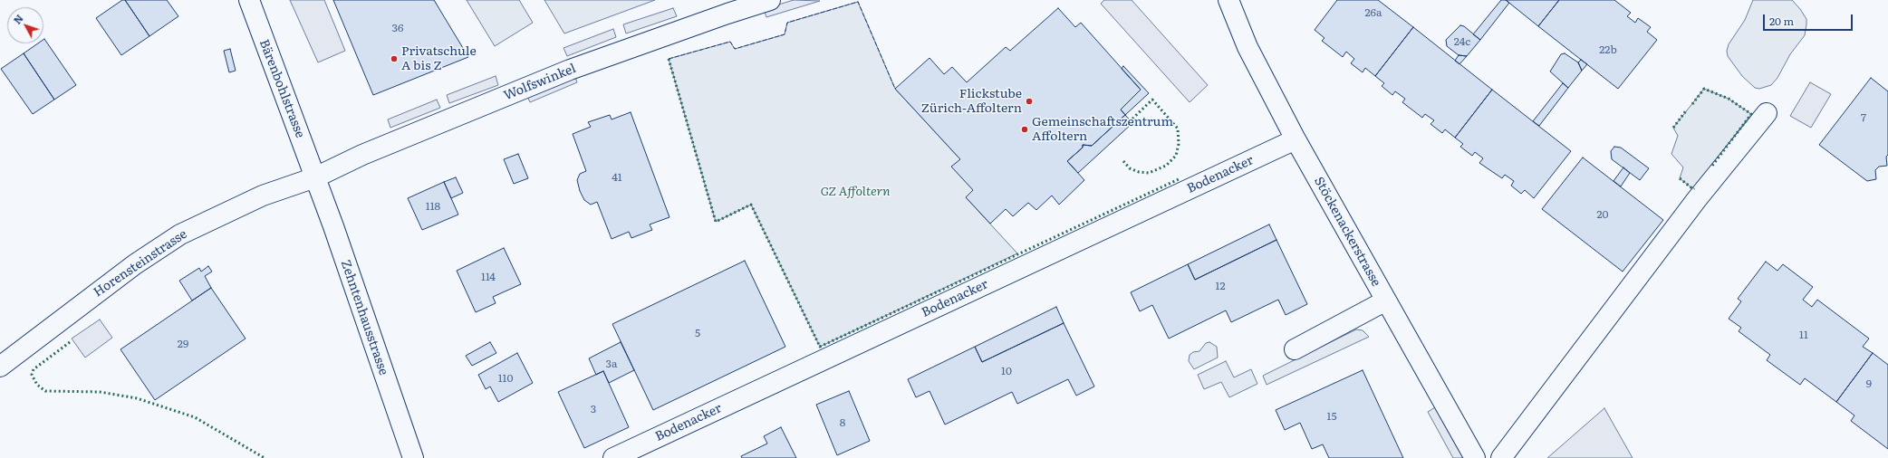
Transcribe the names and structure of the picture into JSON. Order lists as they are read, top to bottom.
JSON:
{
  "streets": {
    "street": [
      "Wolfswinkel",
      "Bärenbohlstrasse",
      "Bodenacker",
      "Stöckenackerstrasse",
      "Horensteinstrasse",
      "Zehntenhausstrasse"
    ]
  },
  "crossings": [
    ["Wolfswinkel", "Bärenbohlstrasse"],
    ["Wolfswinkel", "Horensteinstrasse"],
    ["Wolfswinkel", "Zehntenhausstrasse"],
    ["Bärenbohlstrasse", "Horensteinstrasse"],
    ["Bärenbohlstrasse", "Zehntenhausstrasse"],
    ["Bodenacker", "Stöckenackerstrasse"],
    ["Horensteinstrasse", "Zehntenhausstrasse"]
  ],
  "parks": ["GZ Affoltern"],
  "places": ["Privatschule A bis Z", "Flickstube Zürich-Affoltern", "Gemeinschaftszentrum Affoltern"],
  "house_numbers": [
    "26a",
    "36",
    "24c",
    "22b",
    "7",
    "41",
    "118",
    "20",
    "114",
    "12",
    "5",
    "11",
    "29",
    "3a",
    "10",
    "110",
    "9",
    "3",
    "15",
    "8"
  ],
  "scale_bar": "20 m",
  "north": "top left"
}
